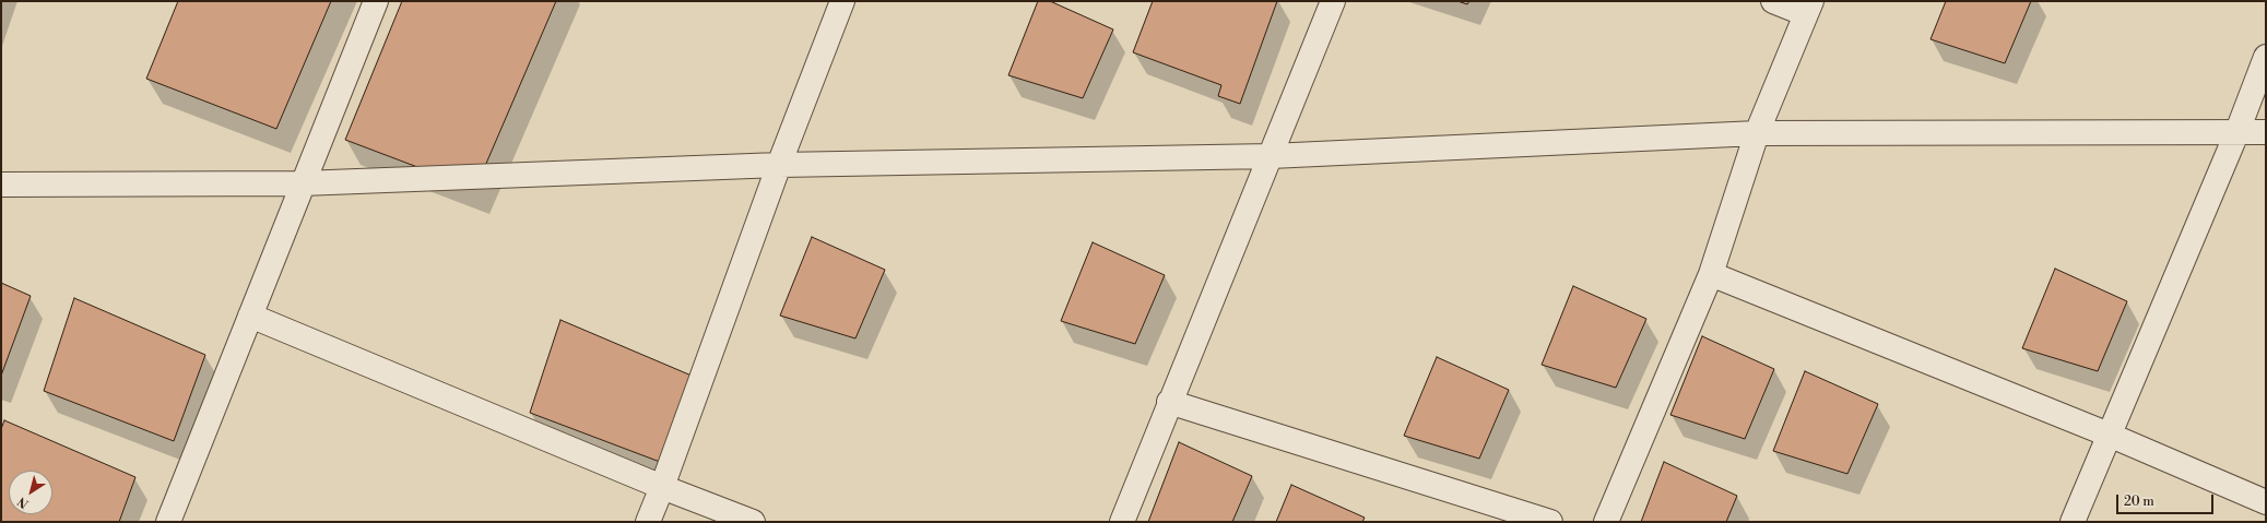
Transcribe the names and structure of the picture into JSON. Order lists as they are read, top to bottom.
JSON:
{
  "scale_bar": "20 m",
  "north": "bottom left"
}
